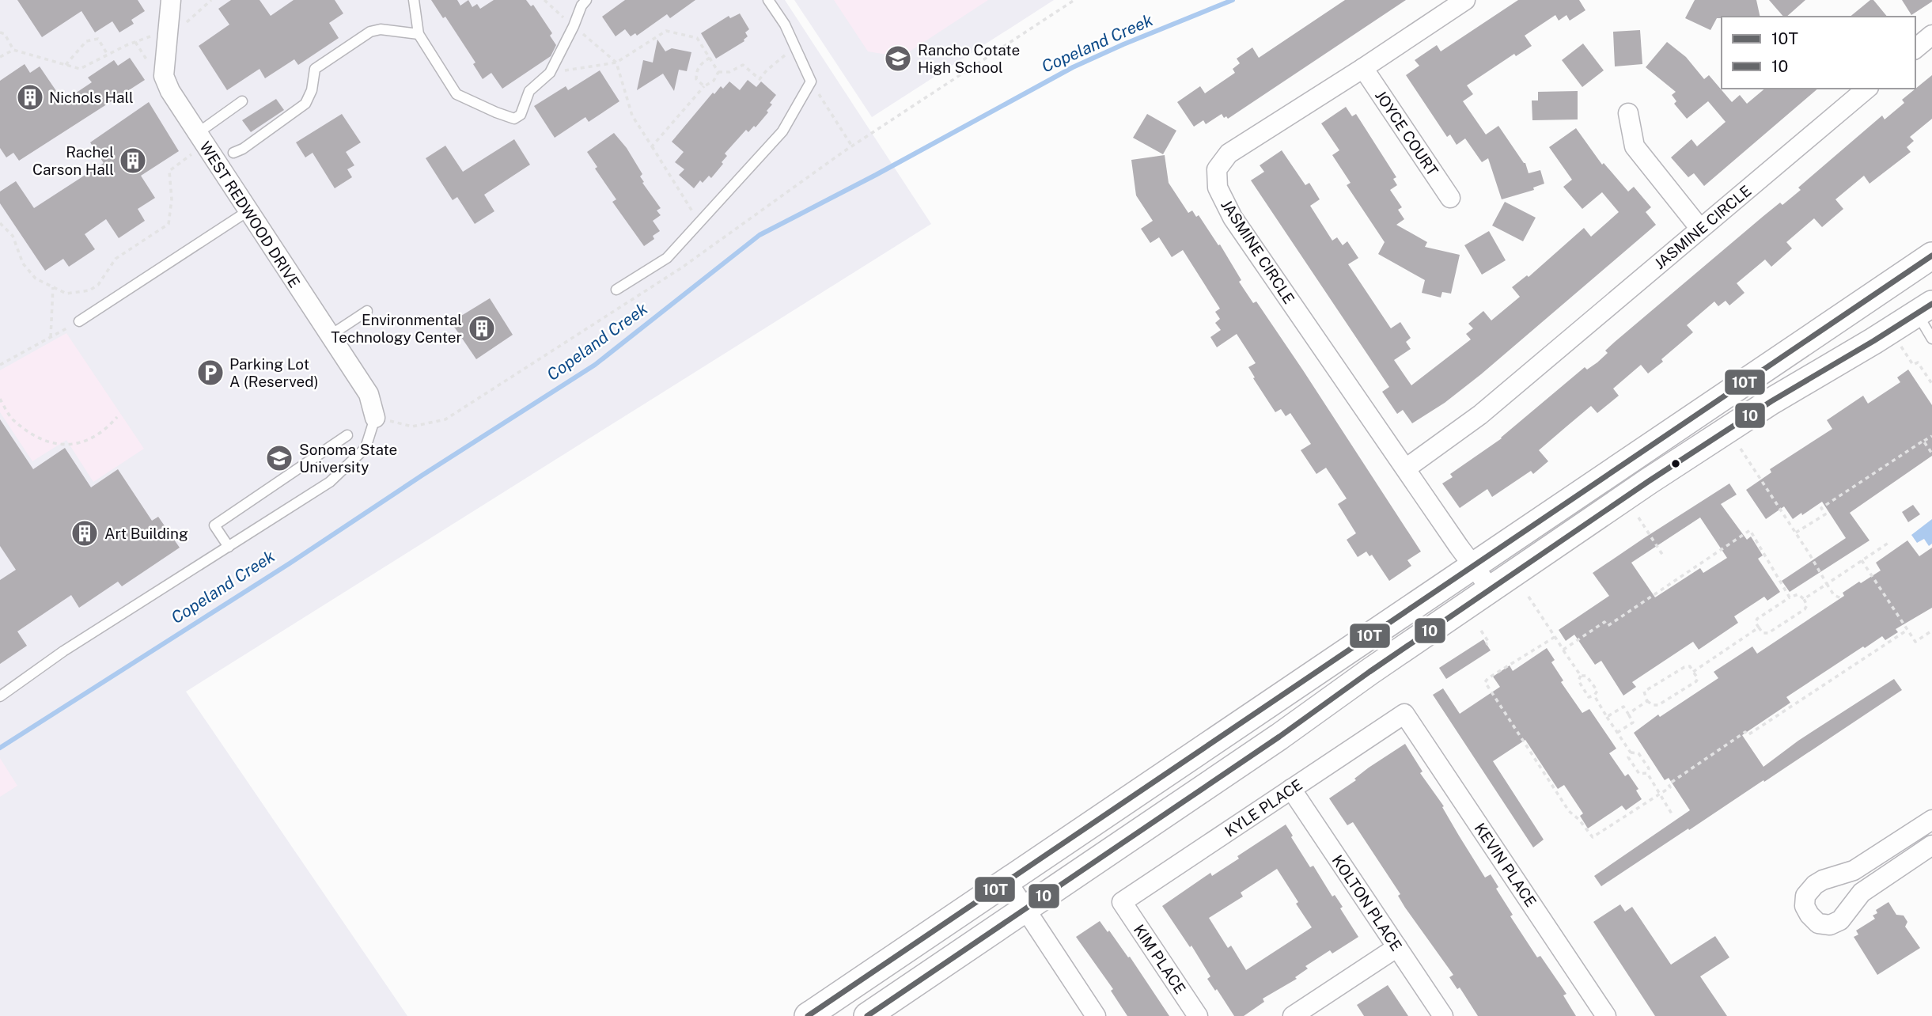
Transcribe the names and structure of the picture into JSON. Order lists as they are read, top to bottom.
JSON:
{
  "streets": {
    "street": [
      "JOYCE COURT",
      "WEST REDWOOD DRIVE",
      "JASMINE CIRCLE",
      "KYLE PLACE",
      "KEVIN PLACE",
      "KOLTON PLACE",
      "KIM PLACE"
    ]
  },
  "crossings": [
    ["JOYCE COURT", "JASMINE CIRCLE"],
    ["KYLE PLACE", "KEVIN PLACE"],
    ["KYLE PLACE", "KOLTON PLACE"],
    ["KYLE PLACE", "KIM PLACE"]
  ],
  "water": ["Copeland Creek"],
  "places": {
    "school or university": ["Rancho Cotate High School", "Sonoma State University"],
    "building": [
      "Nichols Hall",
      "Rachel Carson Hall",
      "Environmental Technology Center",
      "Art Building"
    ],
    "parking": ["Parking Lot A (Reserved)"]
  },
  "lines": ["transit line 10T", "transit line 10"],
  "legend": ["10T", "10"]
}
